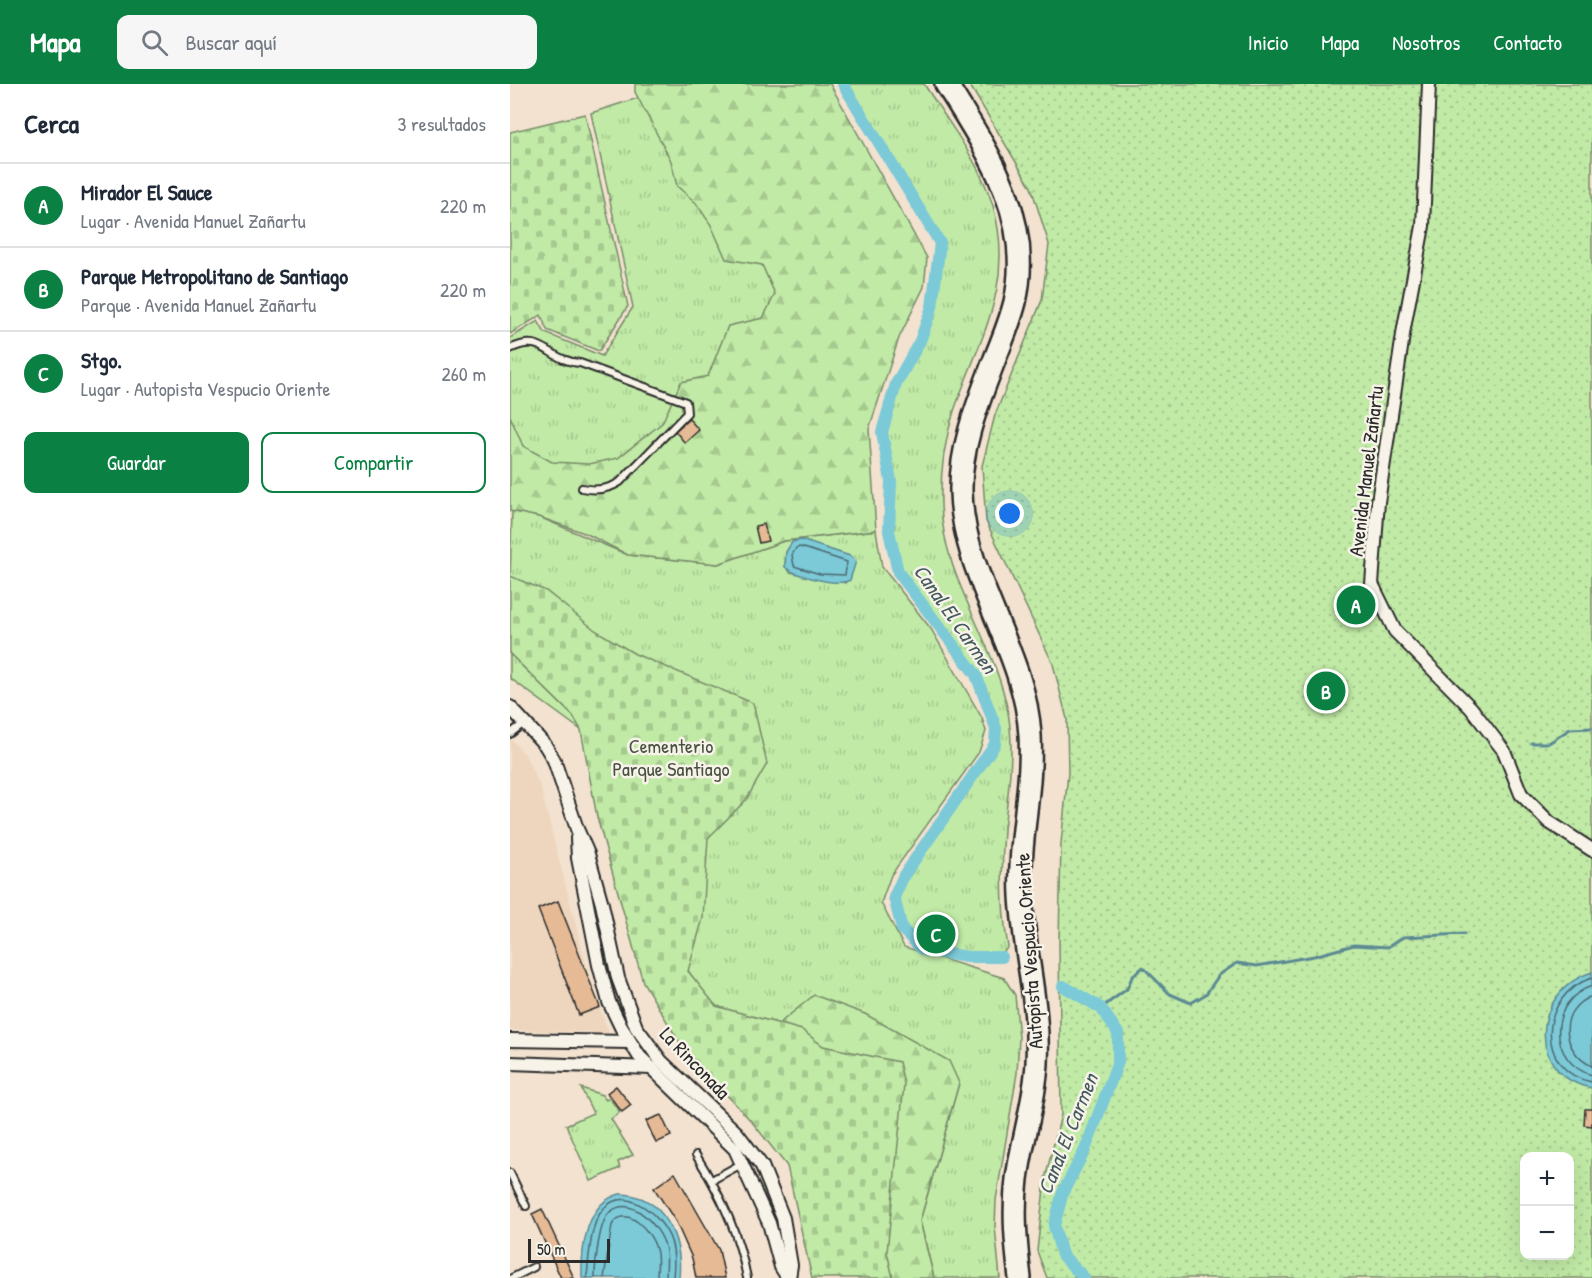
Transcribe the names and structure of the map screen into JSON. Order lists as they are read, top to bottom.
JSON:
{
  "streets": {
    "highway": ["Autopista Vespucio Oriente"],
    "street": ["Avenida Manuel Zañartu", "La Rinconada"]
  },
  "water": ["Canal El Carmen"],
  "parks": ["Cementerio Parque Santiago"],
  "scale_bar": "50 m",
  "page": {
    "header": "Mapa",
    "search": "Buscar aquí",
    "nav": [
      "Inicio",
      "Mapa",
      "Nosotros",
      "Contacto"
    ],
    "heading": ["Cerca", "3 resultados"],
    "list": [
      {
        "mark": "A",
        "name": "Mirador El Sauce",
        "note": "Lugar · Avenida Manuel Zañartu",
        "value": "220 m"
      },
      {
        "mark": "B",
        "name": "Parque Metropolitano de Santiago",
        "note": "Parque · Avenida Manuel Zañartu",
        "value": "220 m"
      },
      {
        "mark": "C",
        "name": "Stgo.",
        "note": "Lugar · Autopista Vespucio Oriente",
        "value": "260 m"
      }
    ],
    "buttons": ["Guardar", "Compartir"],
    "pins": ["A", "B", "C"],
    "map_buttons": ["+", "−"],
    "scale": "50 m"
  }
}
